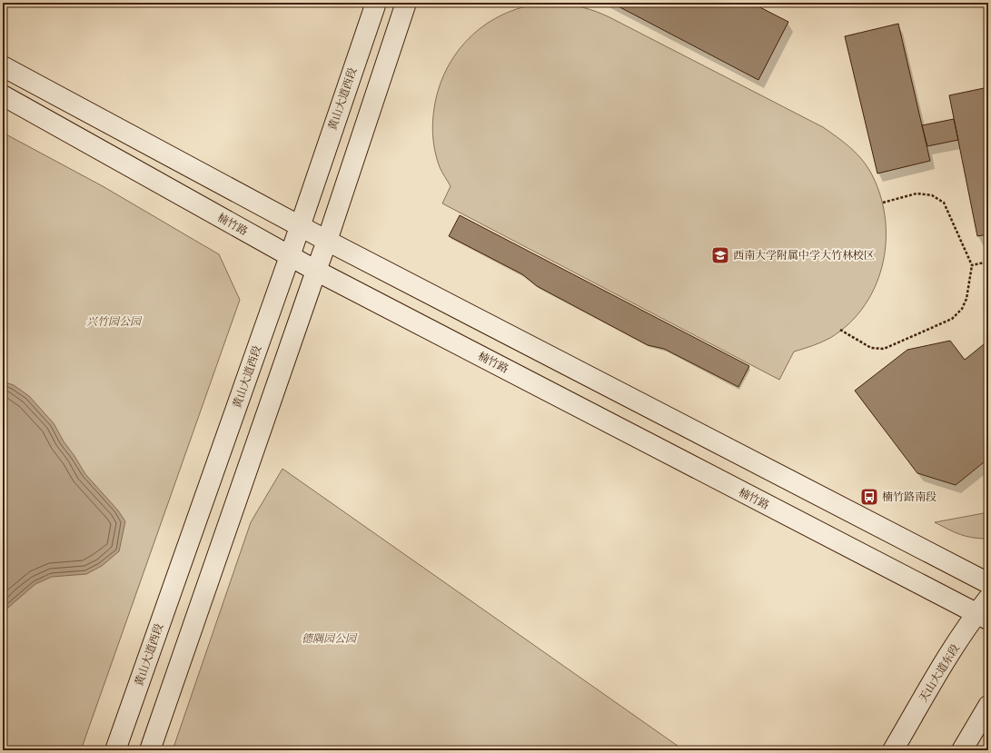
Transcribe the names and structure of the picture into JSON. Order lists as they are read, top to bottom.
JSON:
{
  "streets": {
    "main road": ["黄山大道西段", "楠竹路", "天山大道东段"]
  },
  "crossings": [
    ["黄山大道西段", "楠竹路"],
    ["楠竹路", "天山大道东段"]
  ],
  "parks": ["兴竹园公园", "德隅园公园"],
  "places": {
    "school or university": ["西南大学附属中学大竹林校区"],
    "bus stop": ["楠竹路南段"]
  }
}
